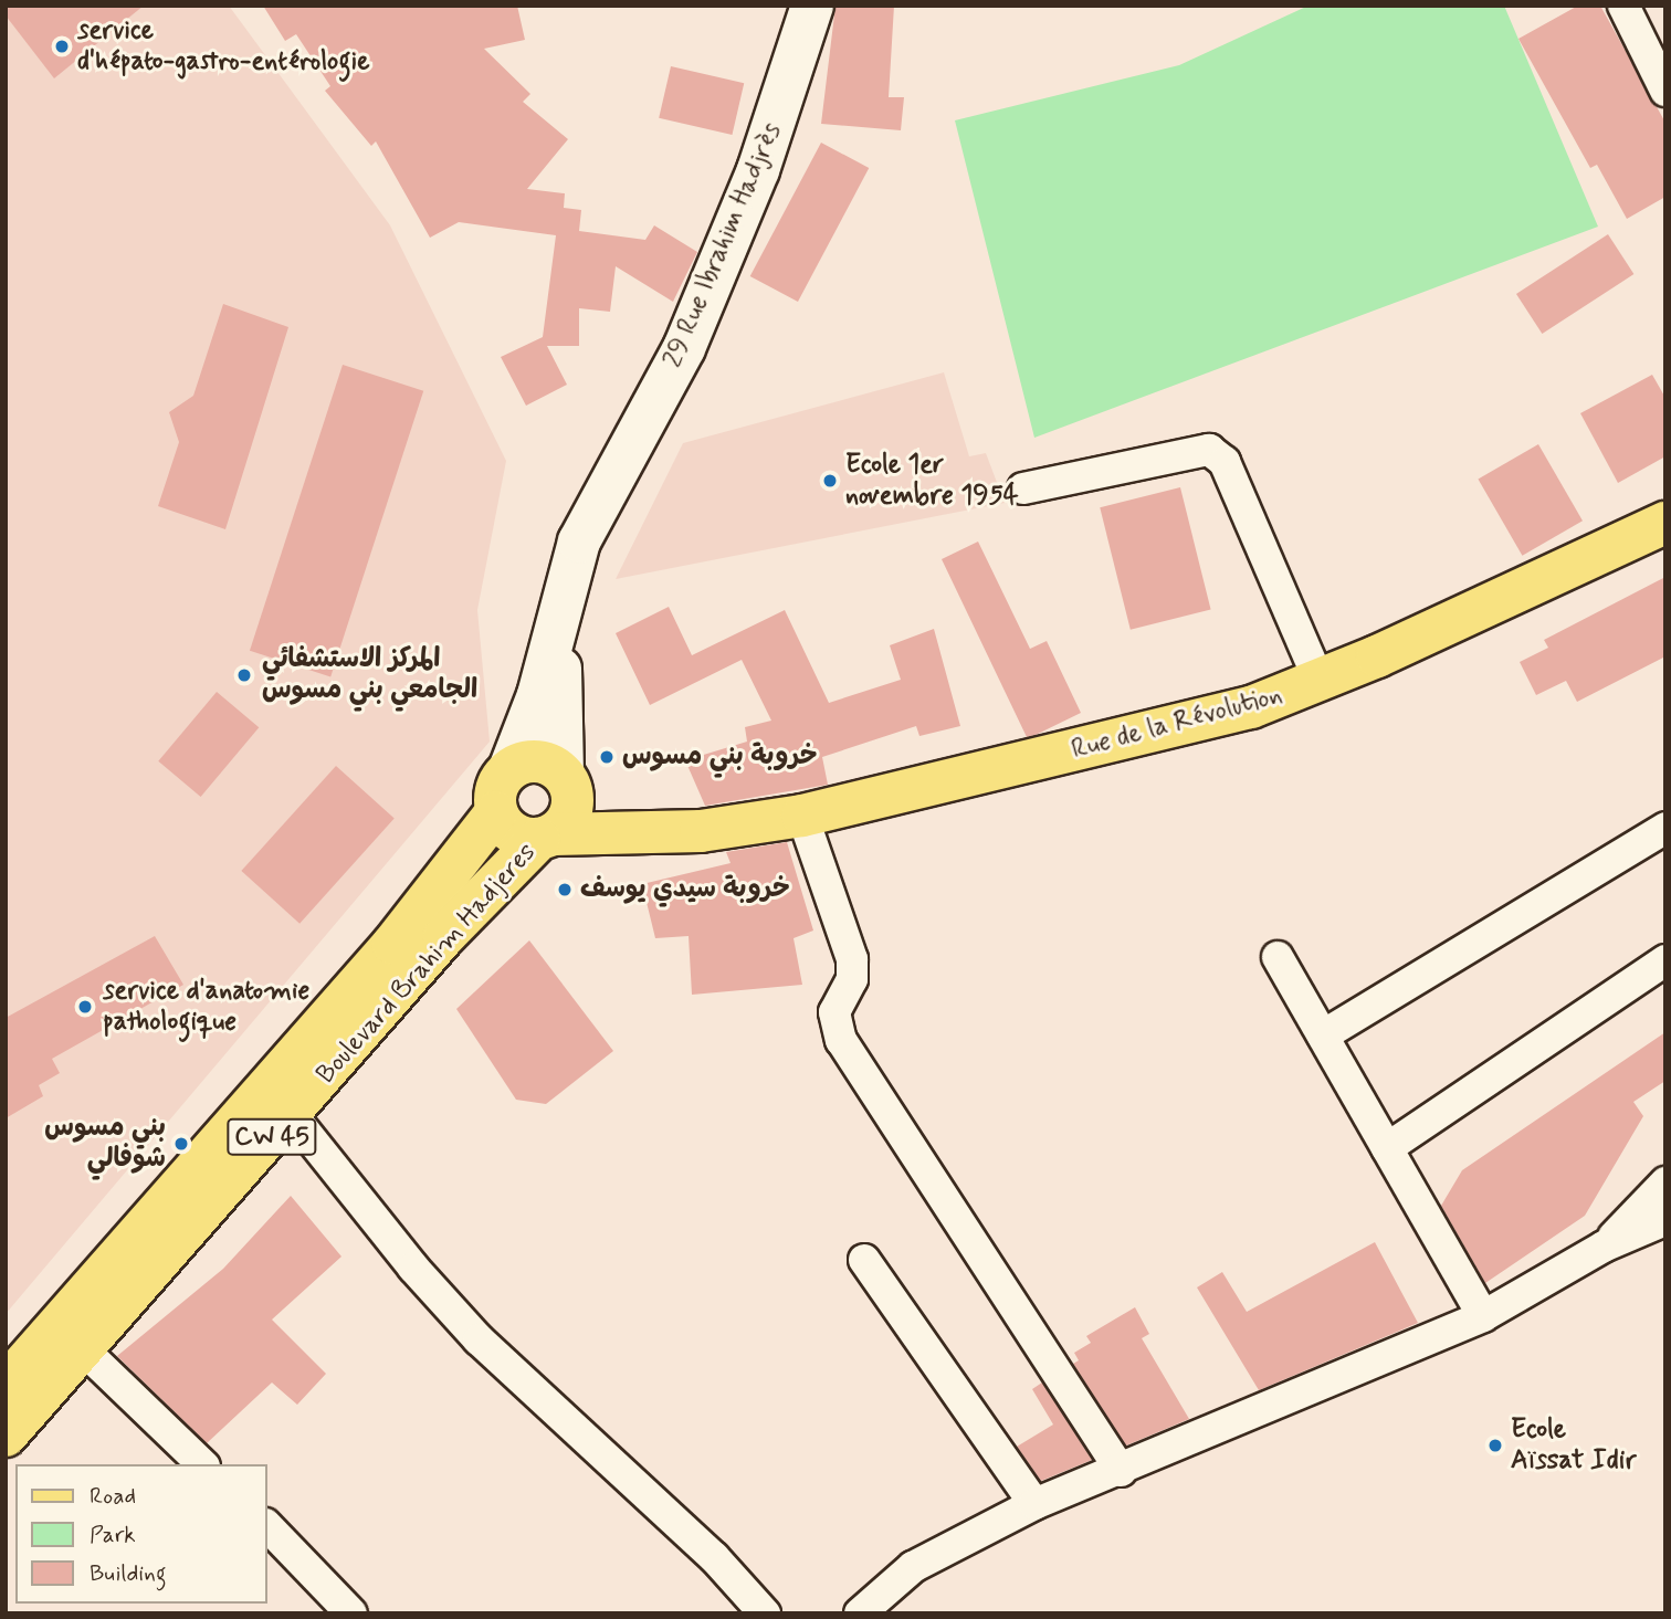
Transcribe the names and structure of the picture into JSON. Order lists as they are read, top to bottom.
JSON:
{
  "streets": {
    "main road": [
      "29 Rue Ibrahim Hadjrès",
      "Rue de la Révolution",
      "Boulevard Brahim Hadjeres",
      "CW 45"
    ]
  },
  "crossings": [
    ["29 Rue Ibrahim Hadjrès", "Rue de la Révolution"],
    ["29 Rue Ibrahim Hadjrès", "Boulevard Brahim Hadjeres"],
    ["Rue de la Révolution", "Boulevard Brahim Hadjeres"]
  ],
  "places": [
    "service d'hépato-gastro-entérologie",
    "Ecole 1er novembre 1954",
    "المركز الاستشفائي الجامعي بني مسوس",
    "خروبة بني مسوس",
    "خروبة سيدي يوسف",
    "service d'anatomie pathologique",
    "بني مسوس شوفالي",
    "Ecole Aïssat Idir"
  ],
  "legend": ["Road", "Park", "Building"]
}
